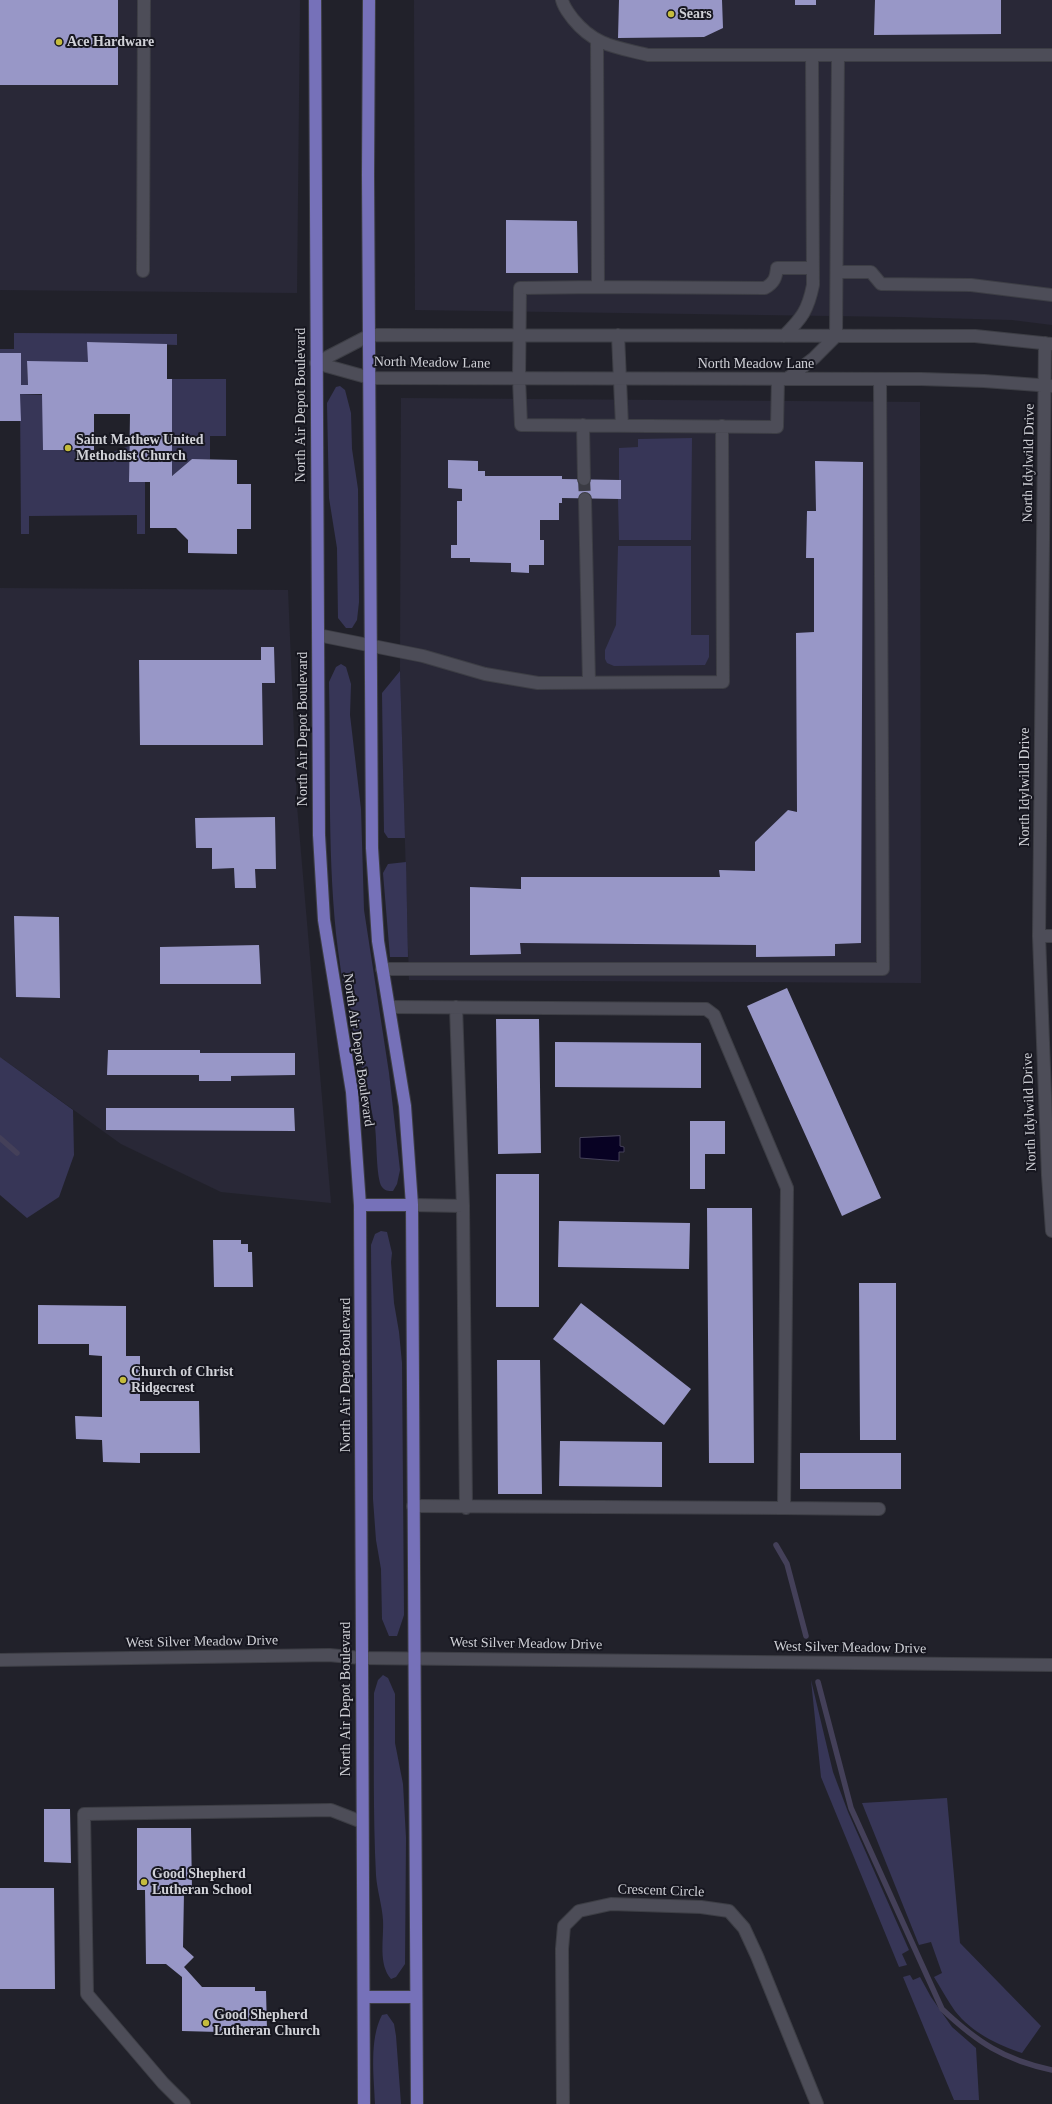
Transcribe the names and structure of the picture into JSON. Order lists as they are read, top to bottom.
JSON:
{
  "streets": {
    "main road": ["North Air Depot Boulevard"],
    "street": [
      "North Meadow Lane",
      "North Idylwild Drive",
      "West Silver Meadow Drive",
      "Crescent Circle"
    ]
  },
  "crossings": [
    ["North Meadow Lane", "North Air Depot Boulevard"],
    ["North Meadow Lane", "North Idylwild Drive"],
    ["North Air Depot Boulevard", "West Silver Meadow Drive"]
  ],
  "places": [
    "Sears",
    "Ace Hardware",
    "Saint Mathew United Methodist Church",
    "Church of Christ Ridgecrest",
    "Good Shepherd Lutheran School",
    "Good Shepherd Lutheran Church"
  ]
}
